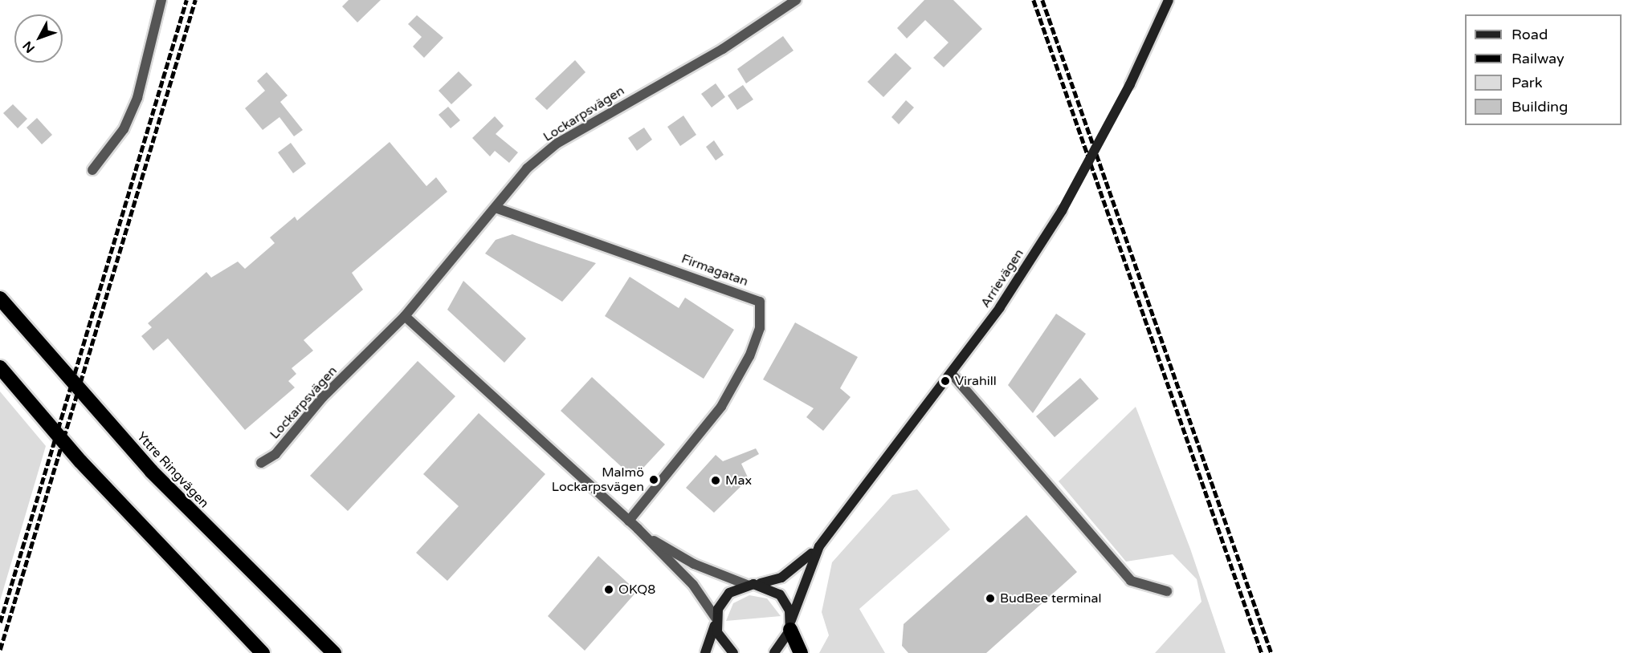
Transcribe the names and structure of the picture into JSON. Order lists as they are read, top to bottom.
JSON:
{
  "streets": {
    "highway": ["Yttre Ringvägen"],
    "main road": ["Arrievägen"],
    "street": ["Lockarpsvägen", "Firmagatan"]
  },
  "crossings": [
    ["Lockarpsvägen", "Firmagatan"]
  ],
  "places": [
    "Virahill",
    "Malmö Lockarpsvägen",
    "Max",
    "OKQ8",
    "BudBee terminal"
  ],
  "legend": [
    "Road",
    "Railway",
    "Park",
    "Building"
  ],
  "north": "bottom left"
}
